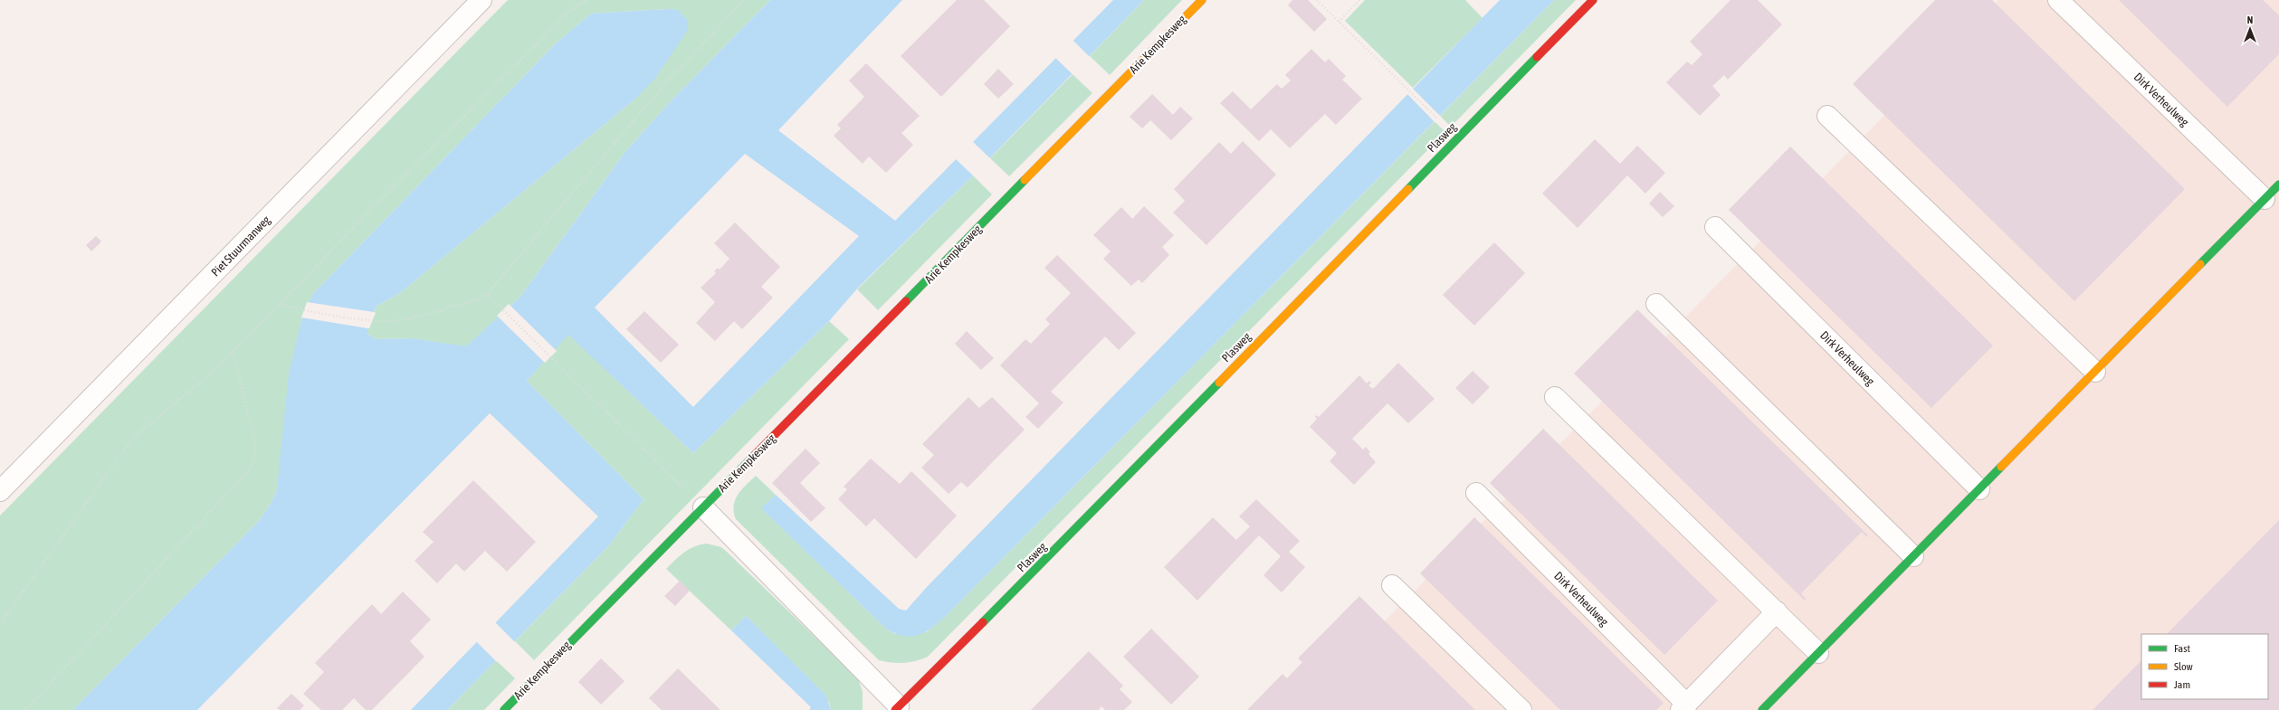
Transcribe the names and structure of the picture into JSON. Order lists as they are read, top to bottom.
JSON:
{
  "streets": {
    "street": [
      "Arie Kempkesweg",
      "Dirk Verheulweg",
      "Plasweg",
      "Piet Stuurmanweg"
    ]
  },
  "legend": ["Fast", "Slow", "Jam"],
  "north": "top"
}
